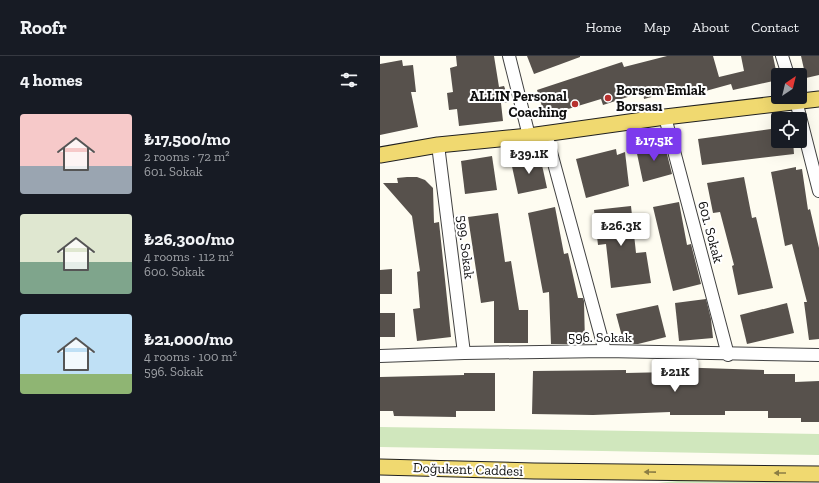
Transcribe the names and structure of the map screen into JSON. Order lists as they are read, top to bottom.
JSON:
{
  "streets": {
    "main road": ["Doğukent Caddesi"],
    "street": ["601. Sokak", "599. Sokak", "596. Sokak"]
  },
  "crossings": [
    ["601. Sokak", "596. Sokak"],
    ["599. Sokak", "596. Sokak"]
  ],
  "one_way": ["Doğukent Caddesi"],
  "places": ["Borsem Emlak Borsası", "ALLIN Personal Coaching"],
  "north": "top right",
  "page": {
    "header": "Roofr",
    "nav": [
      "Home",
      "Map",
      "About",
      "Contact"
    ],
    "heading": "4 homes",
    "list": [
      {
        "name": "₺17,500/mo",
        "note": "2 rooms · 72 m² · 601. Sokak"
      },
      {
        "name": "₺26,300/mo",
        "note": "4 rooms · 112 m² · 600. Sokak"
      },
      {
        "name": "₺21,000/mo",
        "note": "4 rooms · 100 m² · 596. Sokak"
      }
    ],
    "price": [
      "₺17.5K",
      "₺39.1K",
      "₺26.3K",
      "₺21K"
    ]
  }
}
